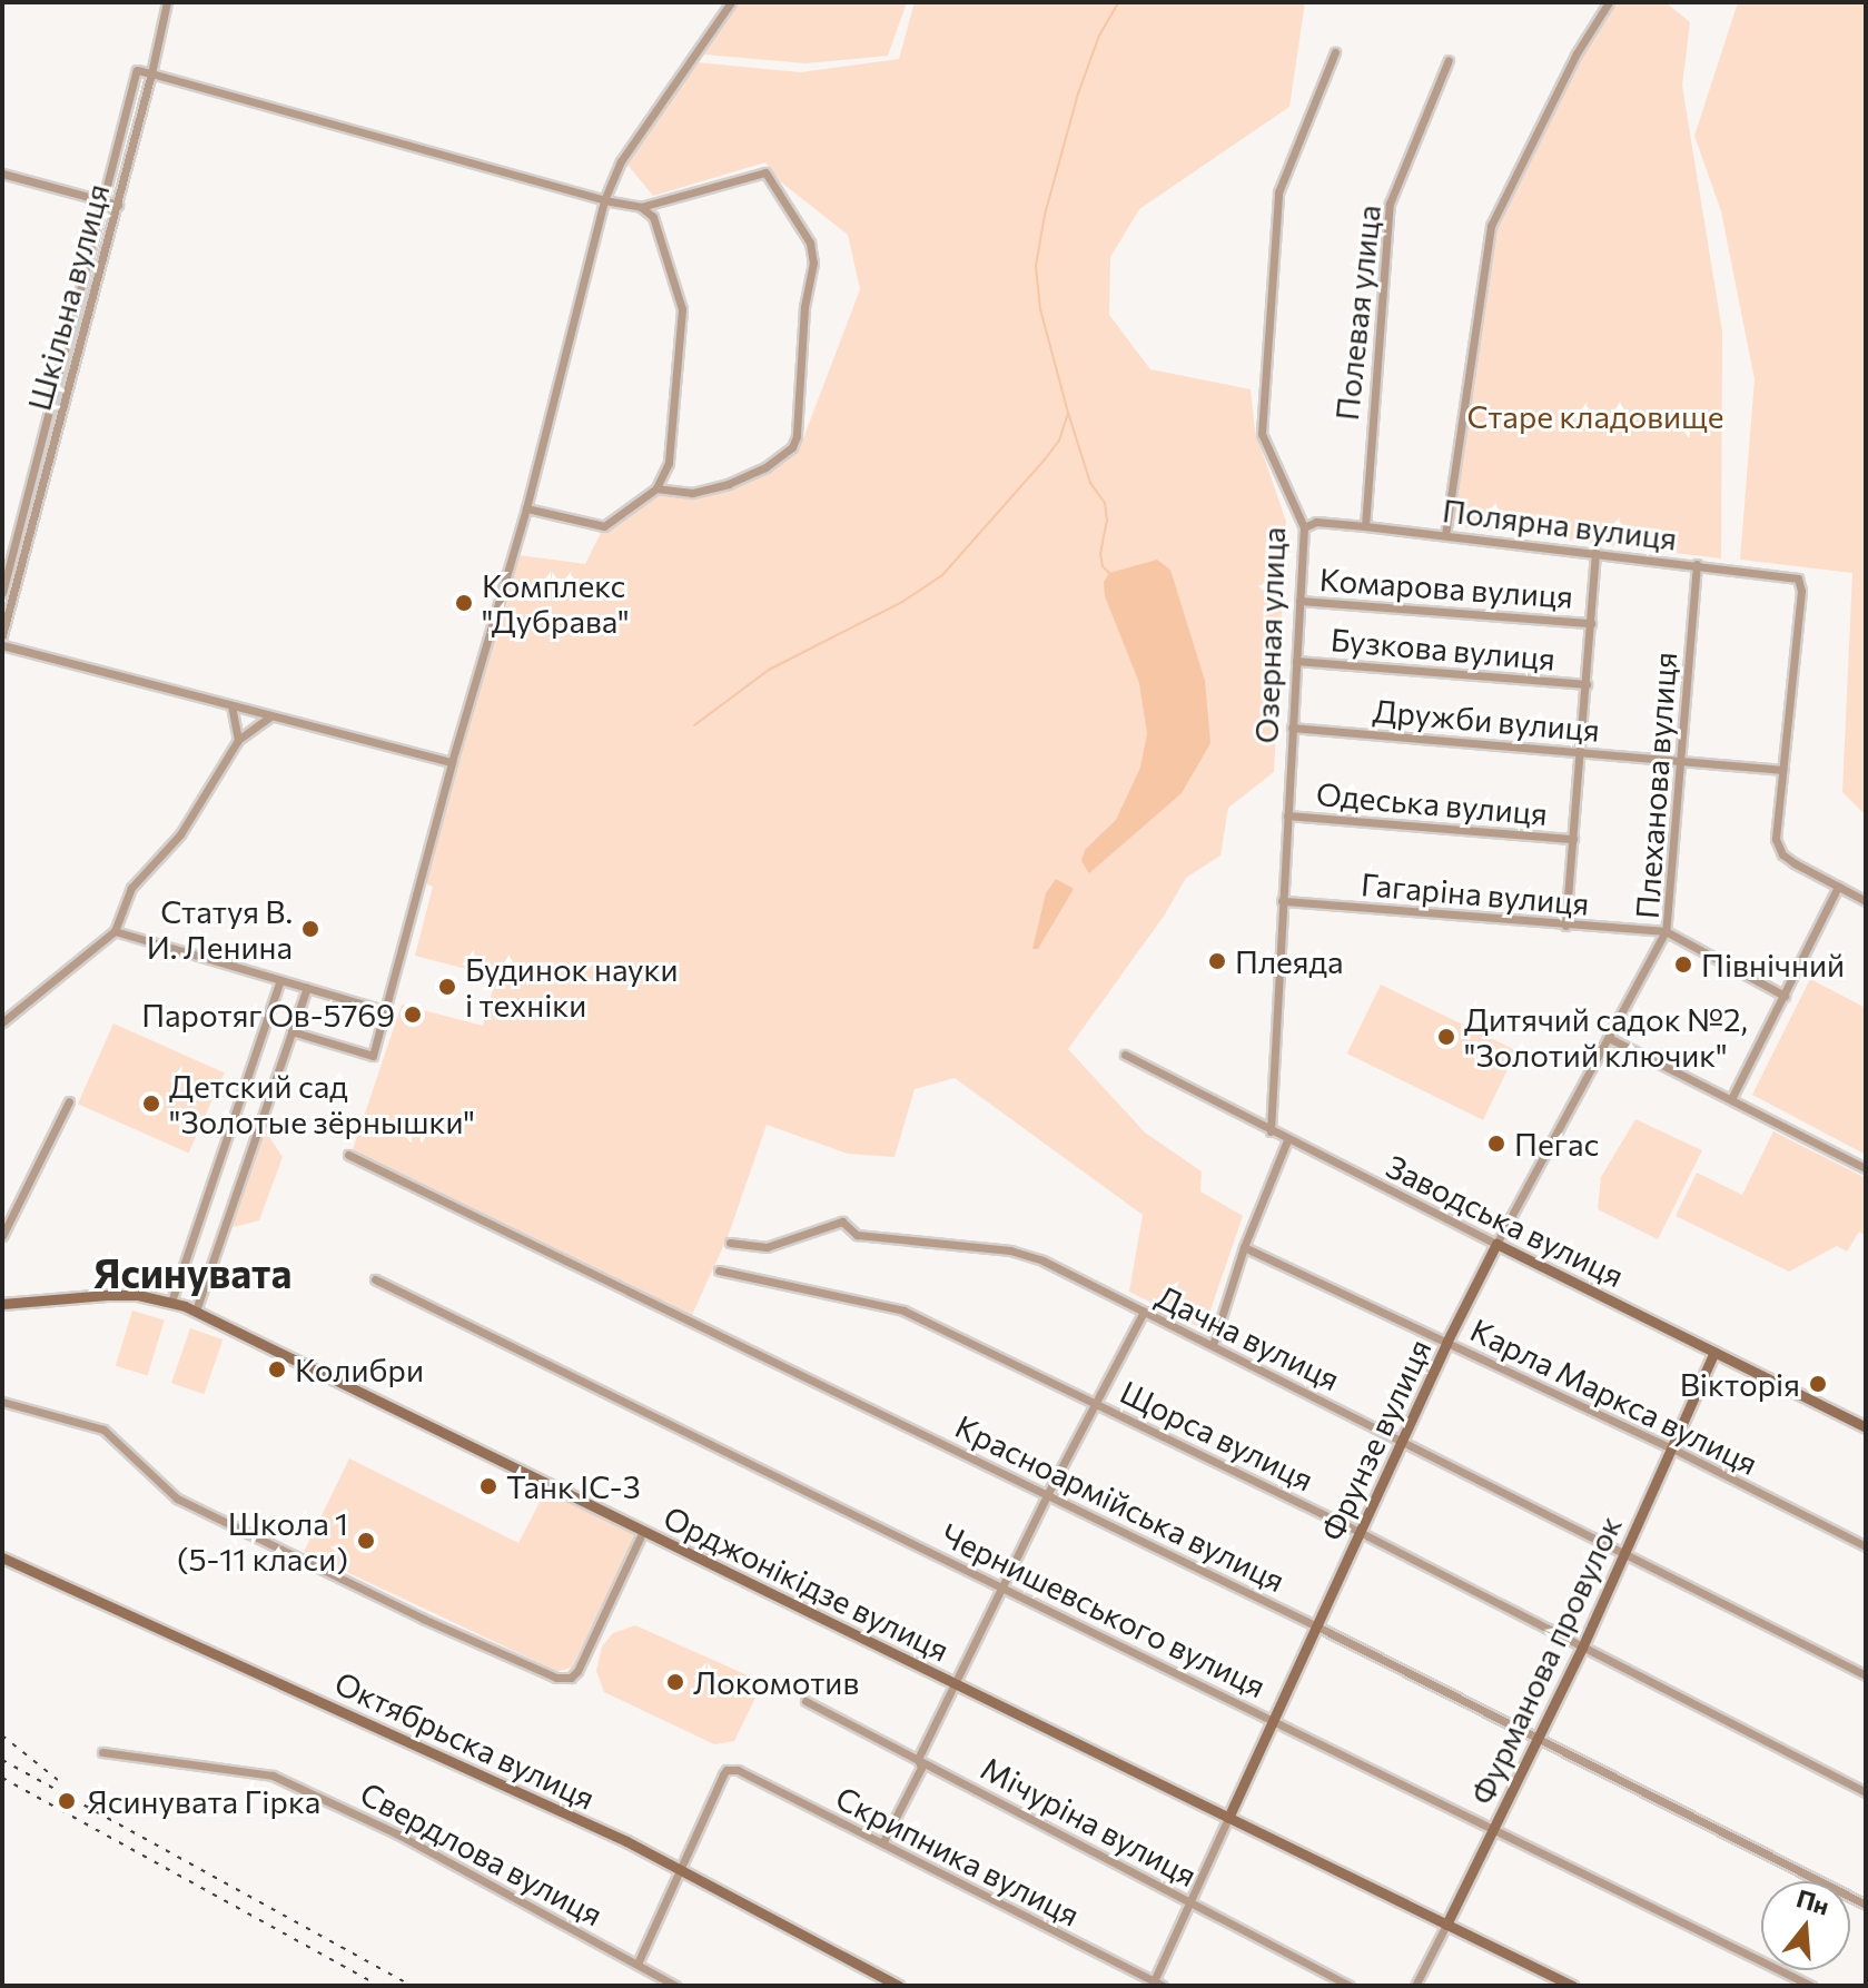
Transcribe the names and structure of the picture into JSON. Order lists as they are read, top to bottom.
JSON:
{
  "streets": {
    "main road": [
      "Заводська вулиця",
      "Фрунзе вулиця",
      "Орджонікідзе вулиця",
      "Фурманова провулок",
      "Октябрьска вулиця"
    ],
    "street": [
      "Шкільна вулиця",
      "Полевая улица",
      "Полярна вулиця",
      "Комарова вулиця",
      "Озерная улица",
      "Бузкова вулиця",
      "Дружби вулиця",
      "Плеханова вулиця",
      "Одеська вулиця",
      "Гагаріна вулиця",
      "Дачна вулиця",
      "Карла Маркса вулиця",
      "Щорса вулиця",
      "Красноармійська вулиця",
      "Чернишевського вулиця",
      "Мічуріна вулиця",
      "Свердлова вулиця",
      "Скрипника вулиця"
    ]
  },
  "crossings": [
    ["Полевая улица", "Полярна вулиця"],
    ["Полярна вулиця", "Озерная улица"],
    ["Полярна вулиця", "Дружби вулиця"],
    ["Полярна вулиця", "Плеханова вулиця"],
    ["Комарова вулиця", "Озерная улица"],
    ["Озерная улица", "Бузкова вулиця"],
    ["Озерная улица", "Дружби вулиця"],
    ["Озерная улица", "Одеська вулиця"],
    ["Озерная улица", "Гагаріна вулиця"],
    ["Озерная улица", "Заводська вулиця"],
    ["Дружби вулиця", "Плеханова вулиця"],
    ["Плеханова вулиця", "Гагаріна вулиця"],
    ["Плеханова вулиця", "Фрунзе вулиця"],
    ["Гагаріна вулиця", "Фрунзе вулиця"],
    ["Заводська вулиця", "Фрунзе вулиця"],
    ["Заводська вулиця", "Фурманова провулок"],
    ["Дачна вулиця", "Фрунзе вулиця"],
    ["Дачна вулиця", "Фурманова провулок"],
    ["Карла Маркса вулиця", "Фрунзе вулиця"],
    ["Карла Маркса вулиця", "Фурманова провулок"],
    ["Щорса вулиця", "Фрунзе вулиця"],
    ["Щорса вулиця", "Фурманова провулок"],
    ["Фрунзе вулиця", "Красноармійська вулиця"],
    ["Фрунзе вулиця", "Орджонікідзе вулиця"],
    ["Фрунзе вулиця", "Чернишевського вулиця"],
    ["Фрунзе вулиця", "Мічуріна вулиця"],
    ["Фрунзе вулиця", "Скрипника вулиця"],
    ["Красноармійська вулиця", "Фурманова провулок"],
    ["Орджонікідзе вулиця", "Фурманова провулок"],
    ["Чернишевського вулиця", "Фурманова провулок"],
    ["Октябрьска вулиця", "Скрипника вулиця"]
  ],
  "districts": ["Ясинувата"],
  "parks": ["Старе кладовище"],
  "places": [
    "Комплекс \"Дубрава\"",
    "Статуя В. И. Ленина",
    "Плеяда",
    "Північний",
    "Будинок науки і техніки",
    "Паротяг Ов-5769",
    "Дитячий садок №2, \"Золотий ключик\"",
    "Детский сад \"Золотые зёрнышки\"",
    "Пегас",
    "Колибри",
    "Вікторія",
    "Танк ІС-3",
    "Школа 1 (5-11 класи)",
    "Локомотив",
    "Ясинувата Гірка"
  ],
  "north": "top"
}
